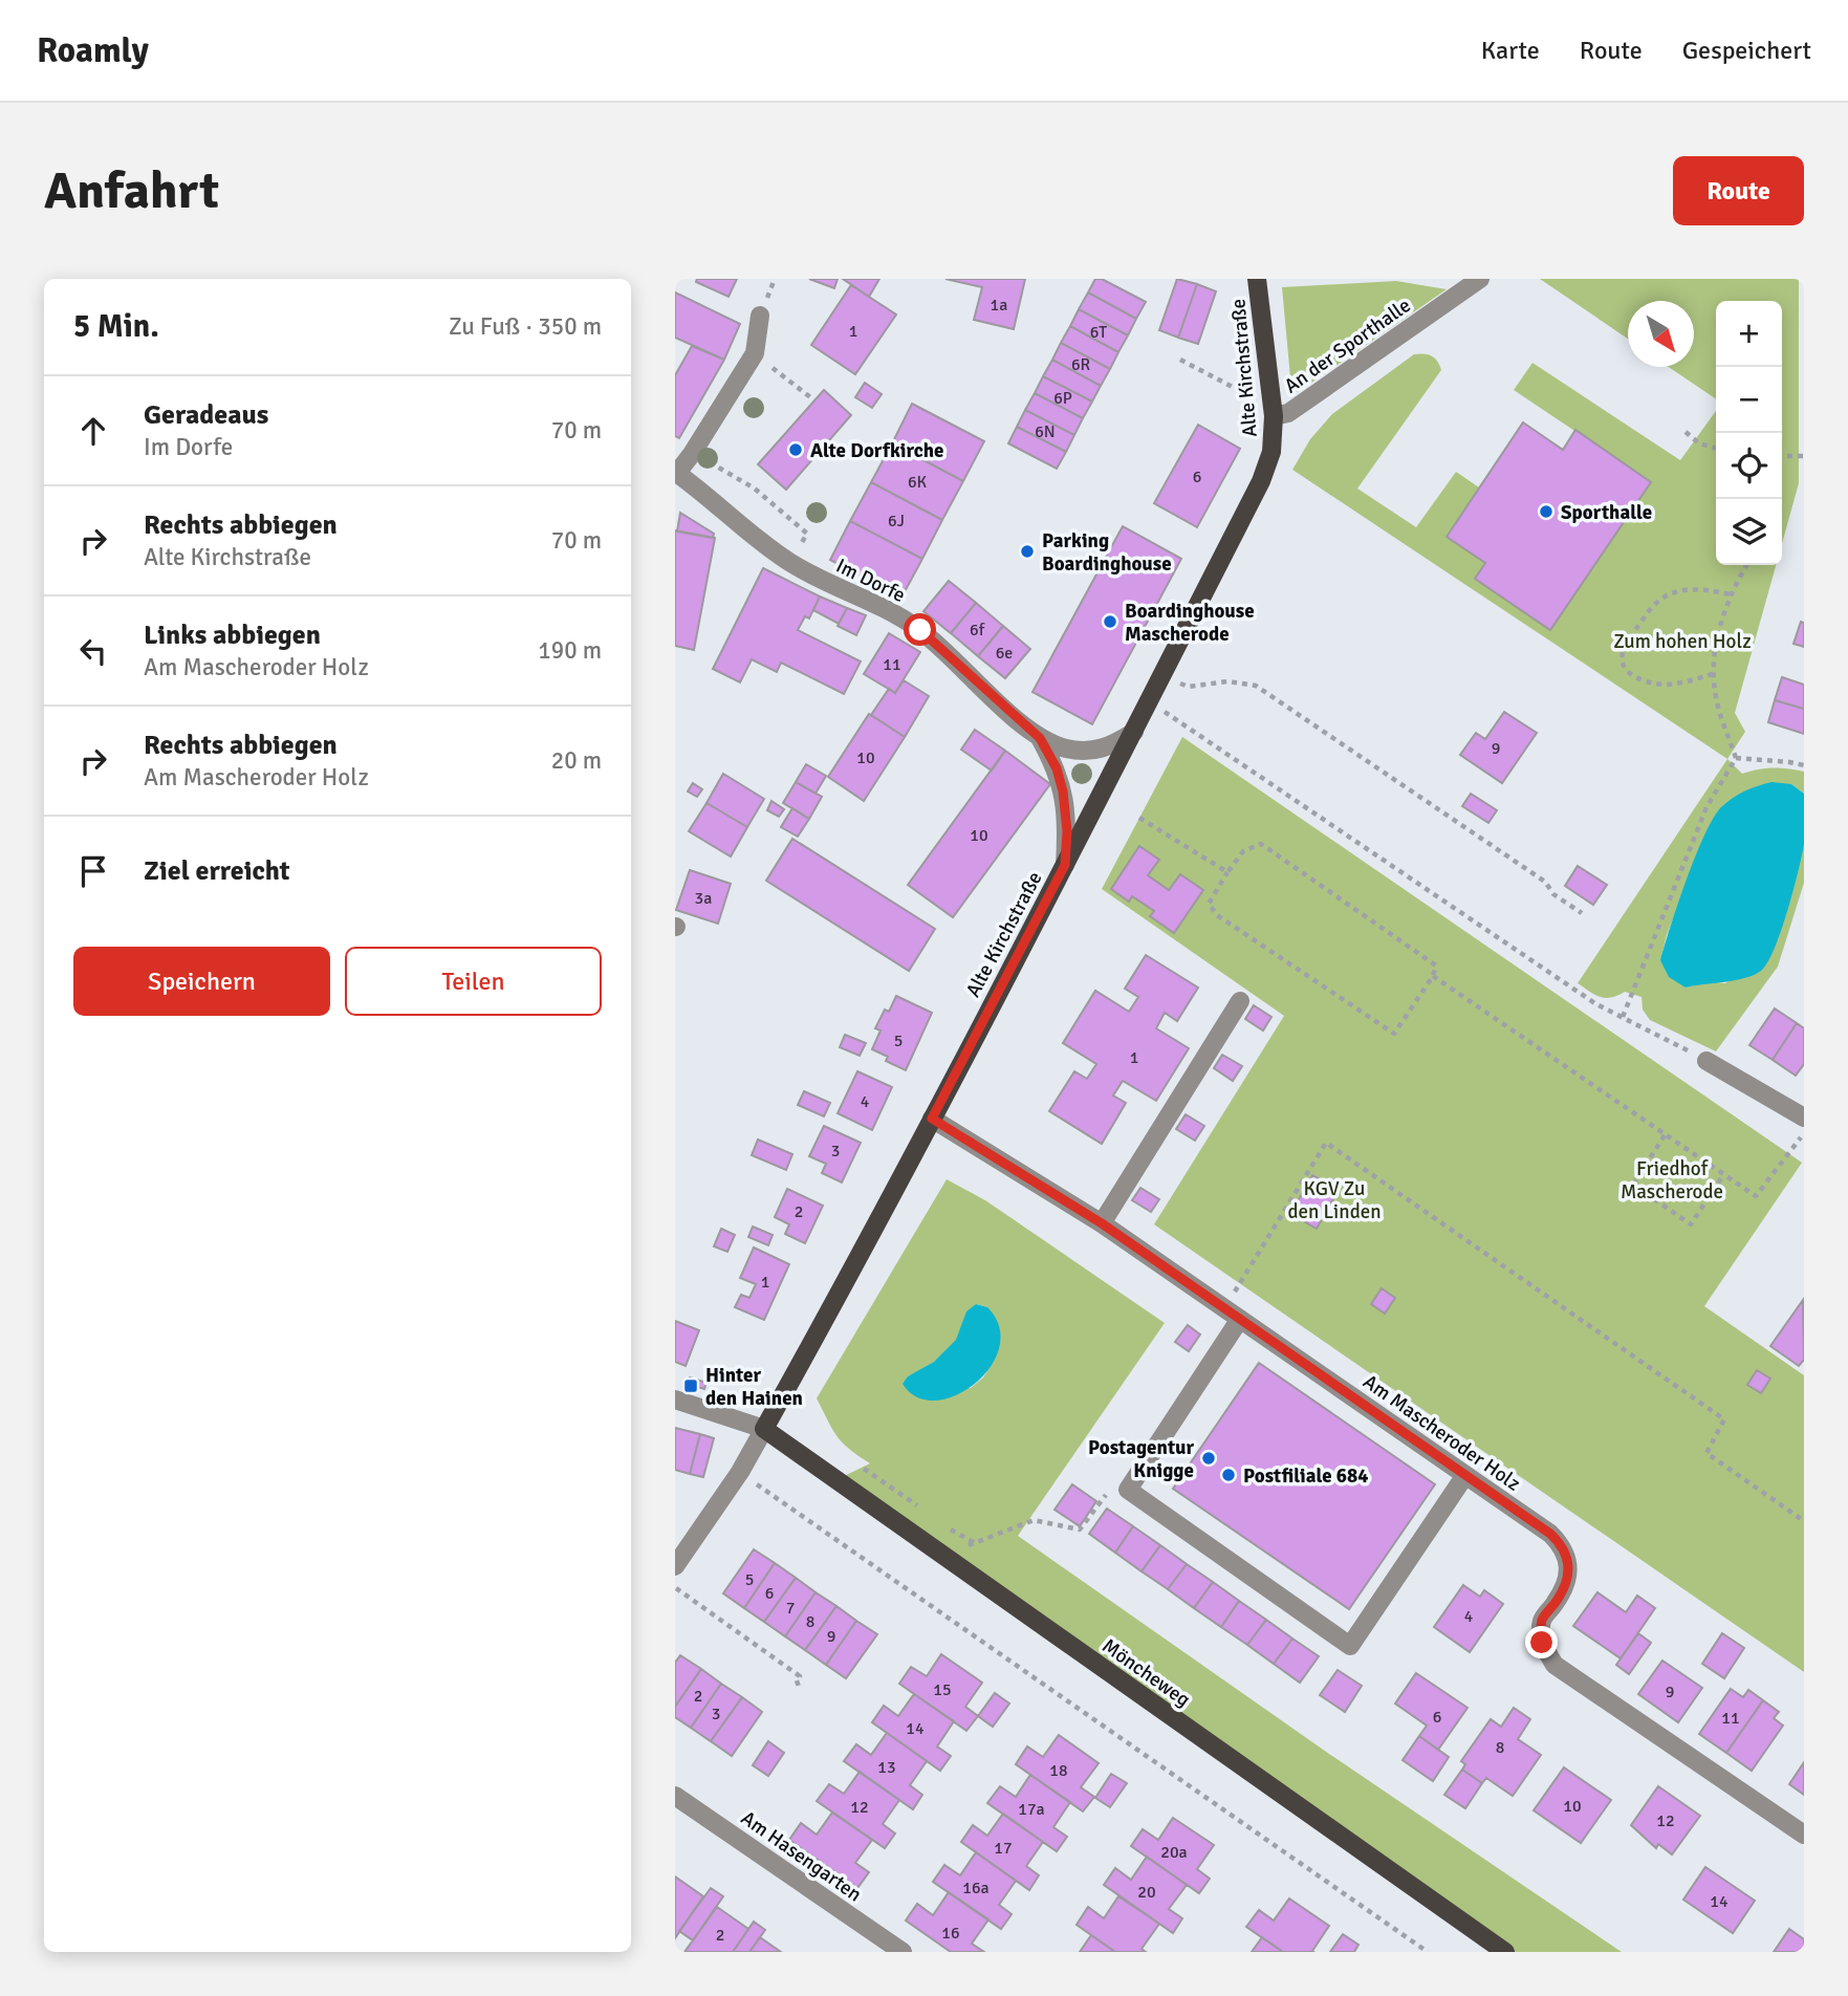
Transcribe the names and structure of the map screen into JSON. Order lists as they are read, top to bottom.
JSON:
{
  "streets": {
    "main road": ["Alte Kirchstraße", "Möncheweg"],
    "street": [
      "An der Sporthalle",
      "Im Dorfe",
      "Am Mascheroder Holz",
      "Am Hasengarten"
    ]
  },
  "crossings": [
    ["An der Sporthalle", "Alte Kirchstraße"],
    ["Alte Kirchstraße", "Im Dorfe"],
    ["Alte Kirchstraße", "Am Mascheroder Holz"],
    ["Alte Kirchstraße", "Möncheweg"]
  ],
  "parks": ["Zum hohen Holz", "Friedhof Mascherode", "KGV Zu den Linden"],
  "places": {
    "other": [
      "Alte Dorfkirche",
      "Sporthalle",
      "Parking Boardinghouse",
      "Boardinghouse Mascherode",
      "Postagentur Knigge",
      "Postfiliale 684"
    ],
    "transit": ["Hinter den Hainen"]
  },
  "house_numbers": [
    "1a",
    "1",
    "6T",
    "6R",
    "6P",
    "6N",
    "6",
    "6K",
    "6J",
    "6f",
    "6e",
    "11",
    "9",
    "10",
    "10",
    "3a",
    "5",
    "1",
    "4",
    "3",
    "2",
    "1",
    "5",
    "6",
    "7",
    "4",
    "8",
    "9",
    "15",
    "9",
    "2",
    "3",
    "6",
    "11",
    "14",
    "8",
    "13",
    "18",
    "10",
    "12",
    "17a",
    "12",
    "17",
    "20a",
    "16a",
    "20",
    "14",
    "16",
    "2"
  ],
  "north": "bottom right",
  "page": {
    "header": "Roamly",
    "nav": ["Karte", "Route", "Gespeichert"],
    "buttons": [
      "Route",
      ["Speichern", "Teilen"]
    ],
    "title": "Anfahrt",
    "heading": ["5 Min.", "Zu Fuß · 350 m"],
    "map_buttons": ["+", "−"],
    "list": [
      ["Geradeaus", "Im Dorfe", "70 m"],
      ["Rechts abbiegen", "Alte Kirchstraße", "70 m"],
      ["Links abbiegen", "Am Mascheroder Holz", "190 m"],
      ["Rechts abbiegen", "Am Mascheroder Holz", "20 m"],
      "Ziel erreicht"
    ]
  }
}
